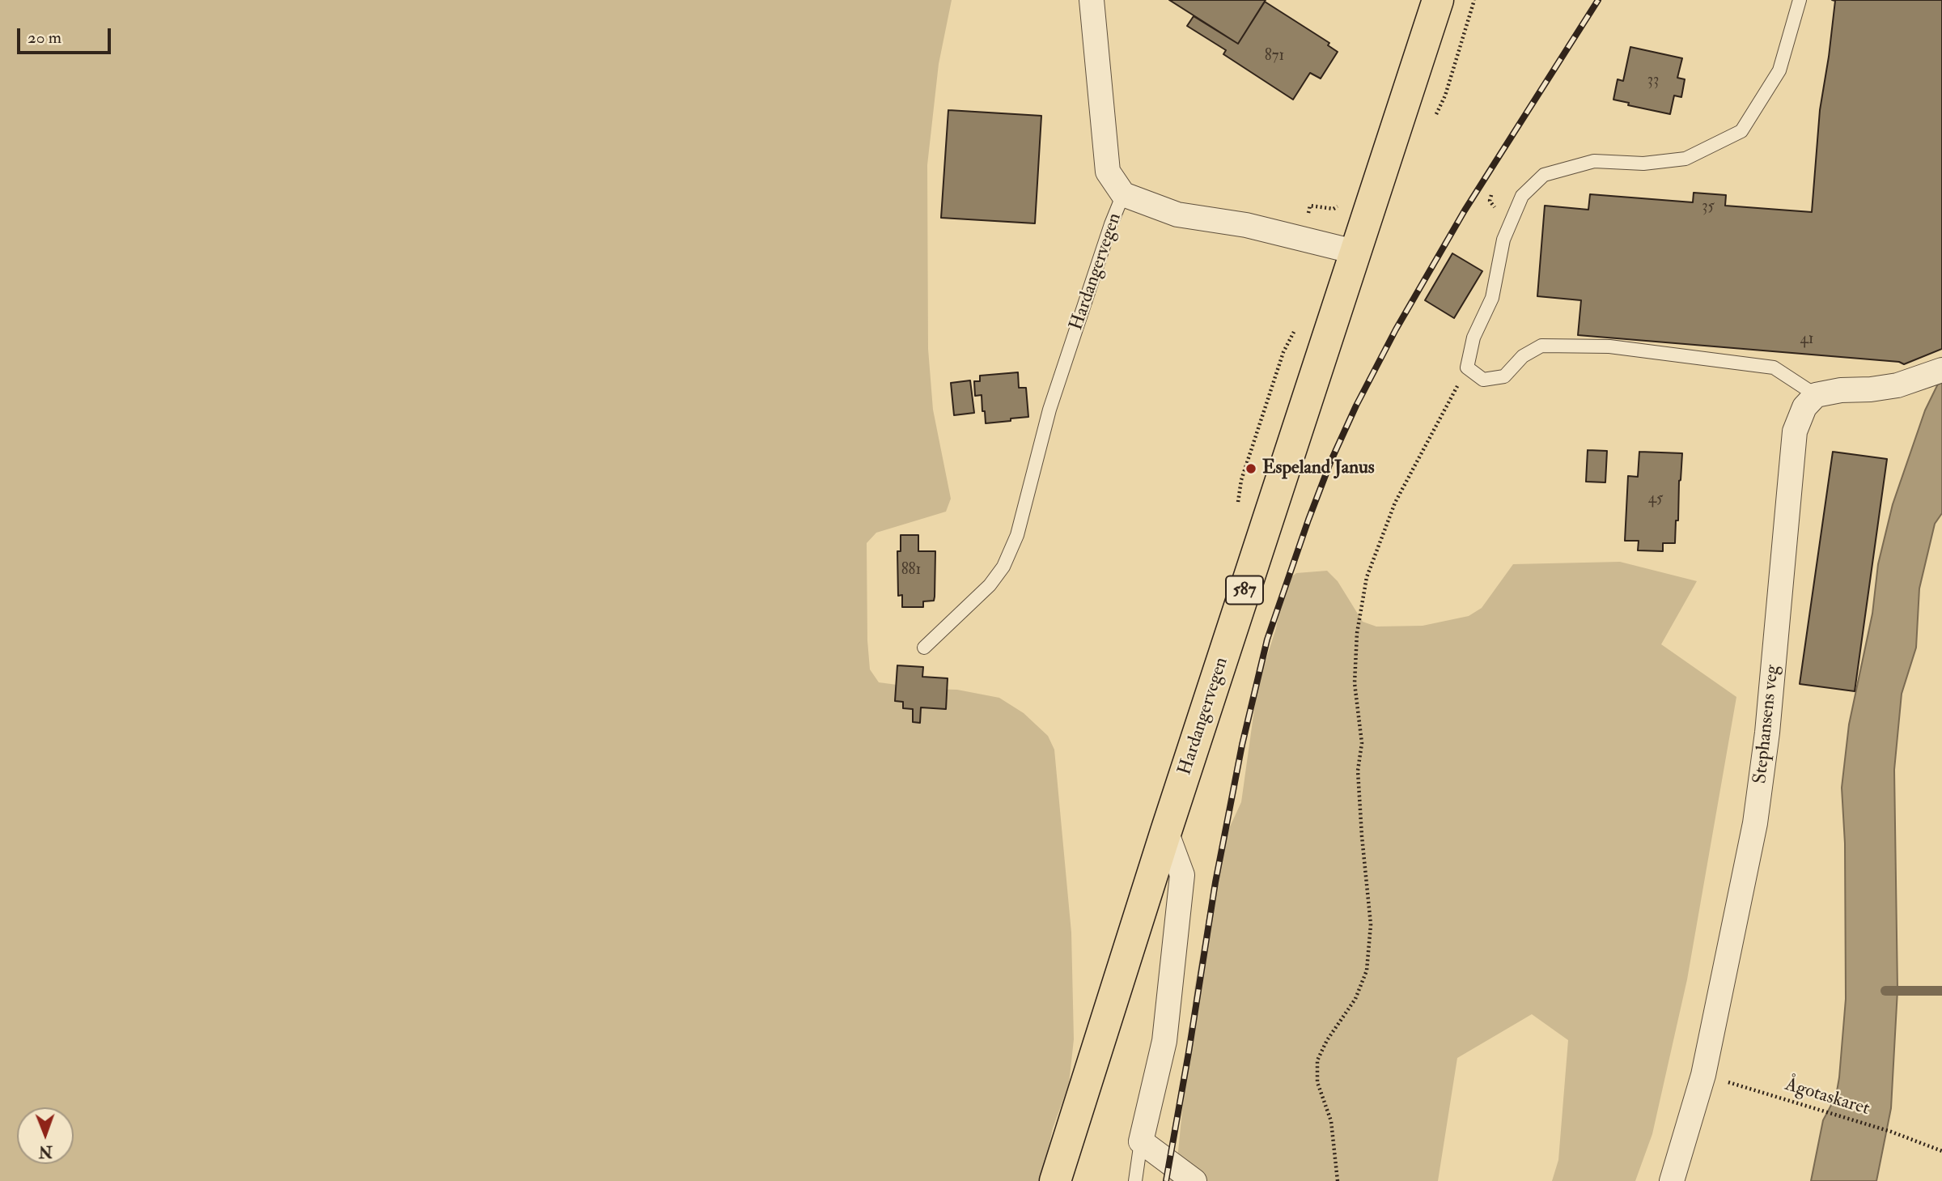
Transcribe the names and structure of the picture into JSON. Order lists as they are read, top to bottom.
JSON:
{
  "streets": {
    "main road": ["Hardangervegen", "587"],
    "street": ["Stephansens veg"],
    "path": ["Ågotaskaret"]
  },
  "crossings": [
    ["Stephansens veg", "Ågotaskaret"]
  ],
  "places": ["Espeland Janus"],
  "house_numbers": [
    "871",
    "33",
    "35",
    "41",
    "45",
    "881"
  ],
  "scale_bar": "20 m",
  "north": "bottom"
}
